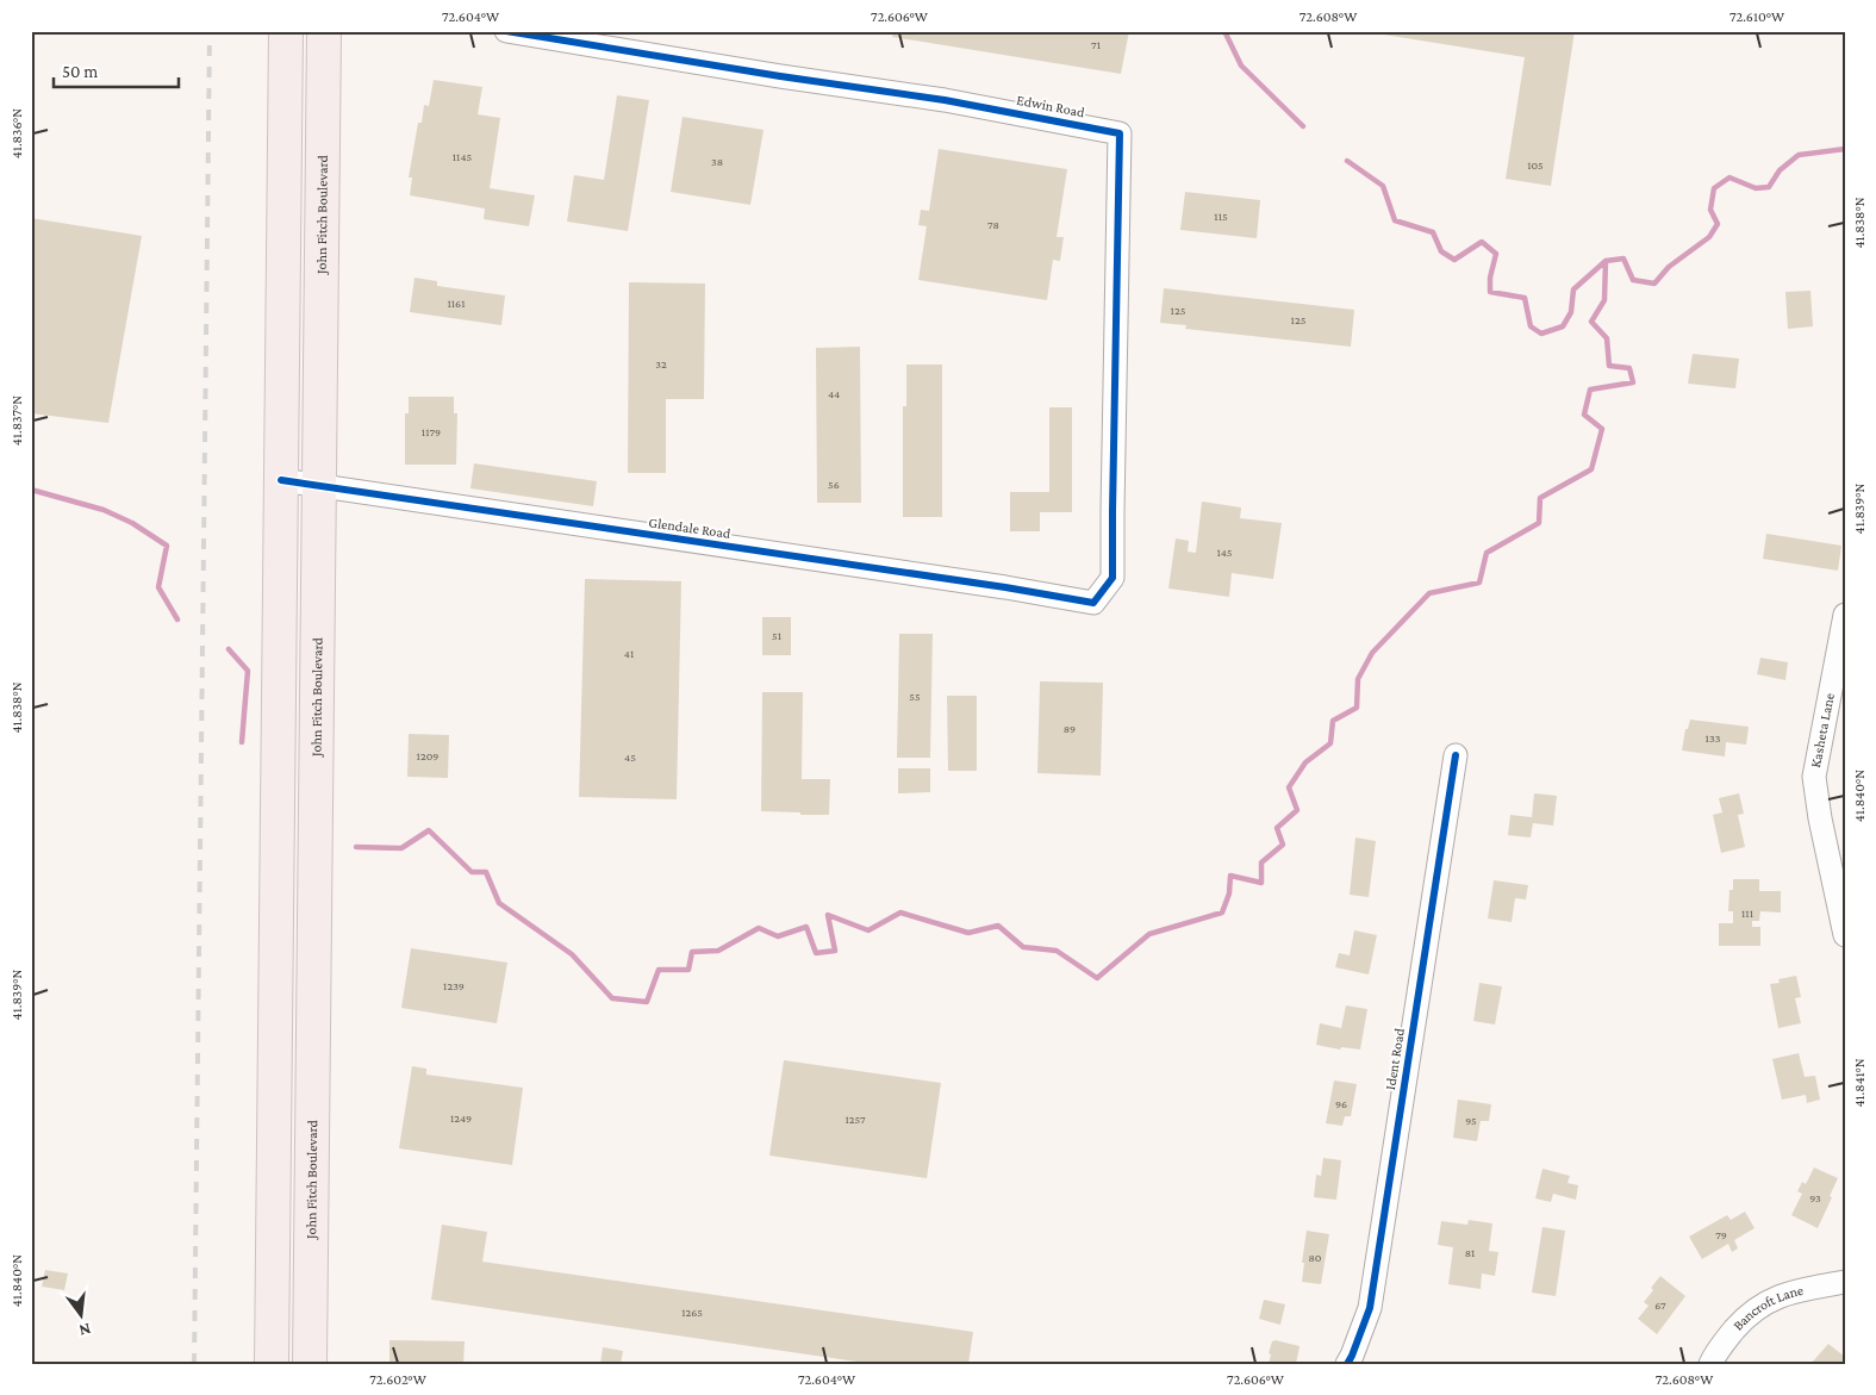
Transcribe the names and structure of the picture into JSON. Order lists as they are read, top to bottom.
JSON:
{
  "streets": {
    "highway": ["John Fitch Boulevard"],
    "street": [
      "Edwin Road",
      "Glendale Road",
      "Kasheta Lane",
      "Ident Road",
      "Bancroft Lane"
    ]
  },
  "crossings": [
    ["Edwin Road", "Glendale Road"],
    ["John Fitch Boulevard", "Glendale Road"]
  ],
  "house_numbers": [
    "71",
    "1145",
    "38",
    "105",
    "115",
    "78",
    "1161",
    "125",
    "125",
    "32",
    "44",
    "1179",
    "56",
    "145",
    "51",
    "41",
    "55",
    "89",
    "133",
    "1209",
    "45",
    "111",
    "1239",
    "96",
    "1249",
    "1257",
    "95",
    "93",
    "79",
    "81",
    "80",
    "67",
    "1265"
  ],
  "scale_bar": "50 m",
  "north": "bottom",
  "coordinates": [
    "72.604°W",
    "72.606°W",
    "72.608°W",
    "72.610°W",
    "41.836°N",
    "41.838°N",
    "41.837°N",
    "41.839°N",
    "41.840°N",
    "41.841°N",
    "72.602°W"
  ]
}
